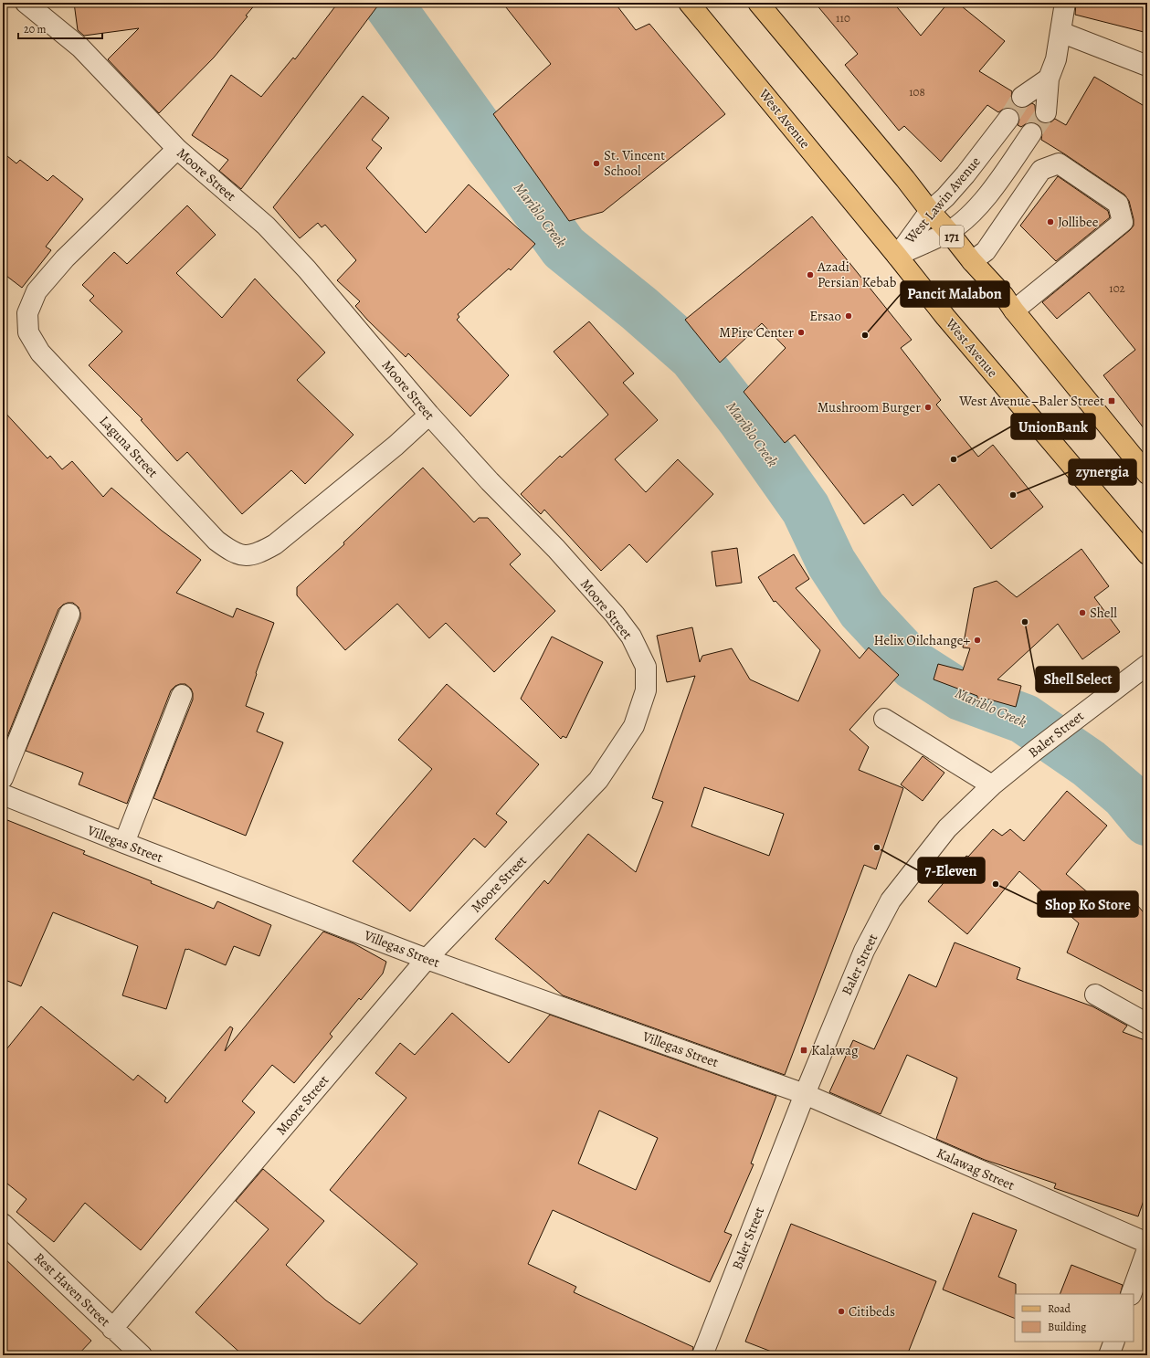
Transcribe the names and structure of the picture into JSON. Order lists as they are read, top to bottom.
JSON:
{
  "streets": {
    "main road": ["West Avenue", "171"],
    "street": [
      "Moore Street",
      "West Lawin Avenue",
      "Laguna Street",
      "Baler Street",
      "Villegas Street",
      "Kalawag Street",
      "Rest Haven Street"
    ]
  },
  "crossings": [
    ["West Avenue", "West Lawin Avenue"],
    ["Moore Street", "Laguna Street"],
    ["Moore Street", "Villegas Street"],
    ["Moore Street", "Rest Haven Street"],
    ["West Lawin Avenue", "171"],
    ["Baler Street", "Villegas Street"],
    ["Baler Street", "Kalawag Street"],
    ["Villegas Street", "Kalawag Street"]
  ],
  "water": ["Mariblo Creek"],
  "places": {
    "other": [
      "St. Vincent School",
      "Jollibee",
      "Azadi Persian Kebab",
      "Ersao",
      "MPire Center",
      "Pancit Malabon",
      "Mushroom Burger",
      "UnionBank",
      "zynergia",
      "Shell",
      "Shell Select",
      "Helix Oilchange+",
      "7-Eleven",
      "Shop Ko Store",
      "Citibeds"
    ],
    "transit": ["West Avenue–Baler Street", "Kalawag"]
  },
  "house_numbers": ["110", "108", "102"],
  "legend": ["Road", "Building"],
  "scale_bar": "20 m"
}
